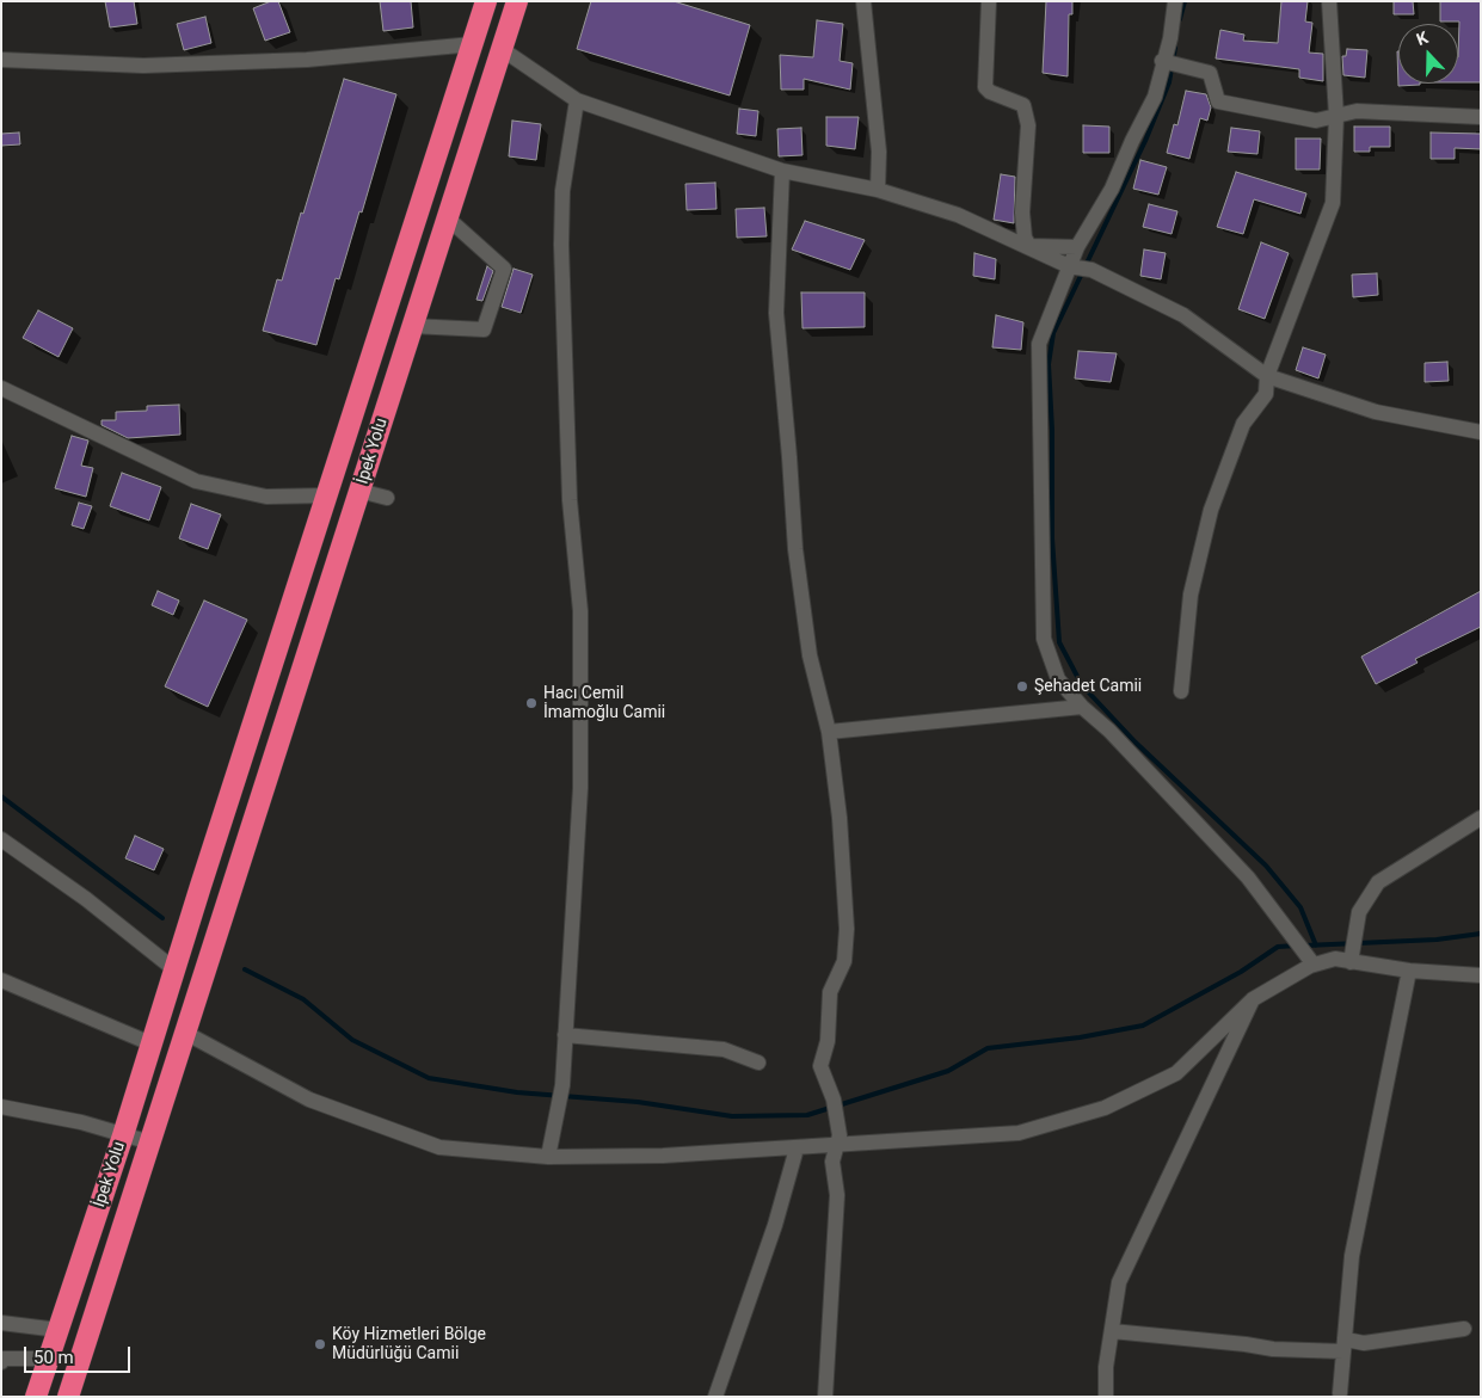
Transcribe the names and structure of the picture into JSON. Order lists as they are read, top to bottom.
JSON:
{
  "streets": {
    "highway": ["İpek Yolu"]
  },
  "places": ["Şehadet Camii", "Hacı Cemil İmamoğlu Camii", "Köy Hizmetleri Bölge Müdürlüğü Camii"],
  "scale_bar": "50 m",
  "north": "top"
}
